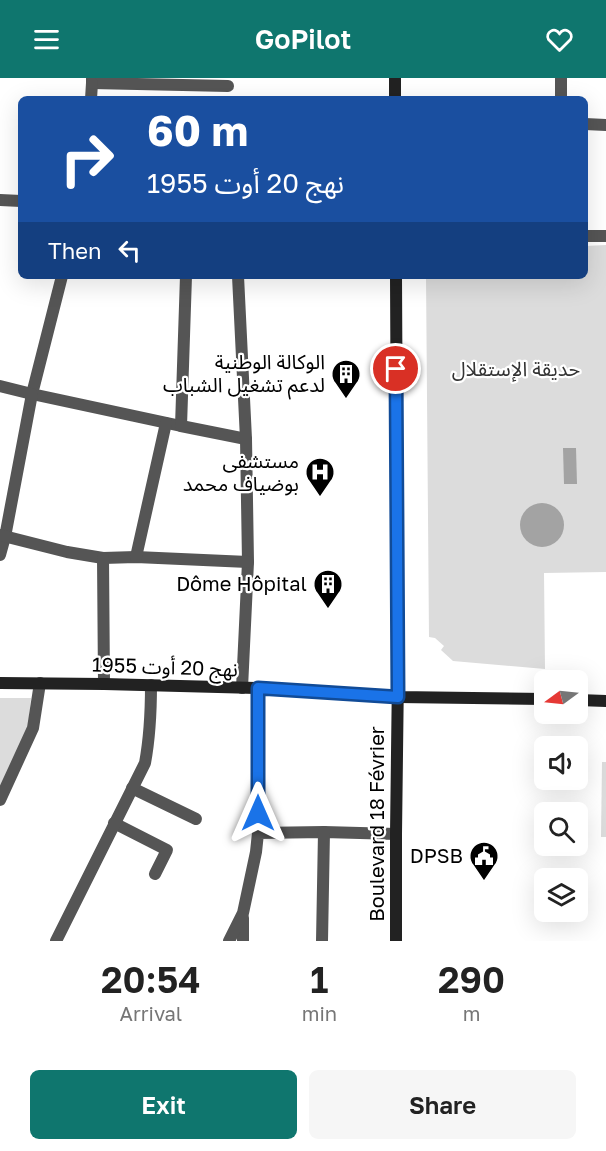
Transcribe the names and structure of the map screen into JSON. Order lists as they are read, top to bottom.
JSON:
{
  "streets": {
    "main road": ["نهج 20 أوت 1955", "Boulevard 18 Février"]
  },
  "crossings": [
    ["نهج 20 أوت 1955", "Boulevard 18 Février"]
  ],
  "parks": ["حديقة الإستقلال"],
  "places": {
    "building": ["الوكالة الوطنية لدعم تشغيل الشباب", "Dôme Hôpital"],
    "hospital": ["مستشفى بوضياف محمد"],
    "public building": ["DPSB"]
  },
  "north": "left",
  "page": {
    "header": "GoPilot",
    "turn": ["60 m", "نهج 20 أوت 1955"],
    "then": "Then",
    "eta": [
      "20:54",
      "Arrival",
      "1",
      "min",
      "290",
      "m"
    ],
    "buttons": ["Exit", "Share"]
  }
}
